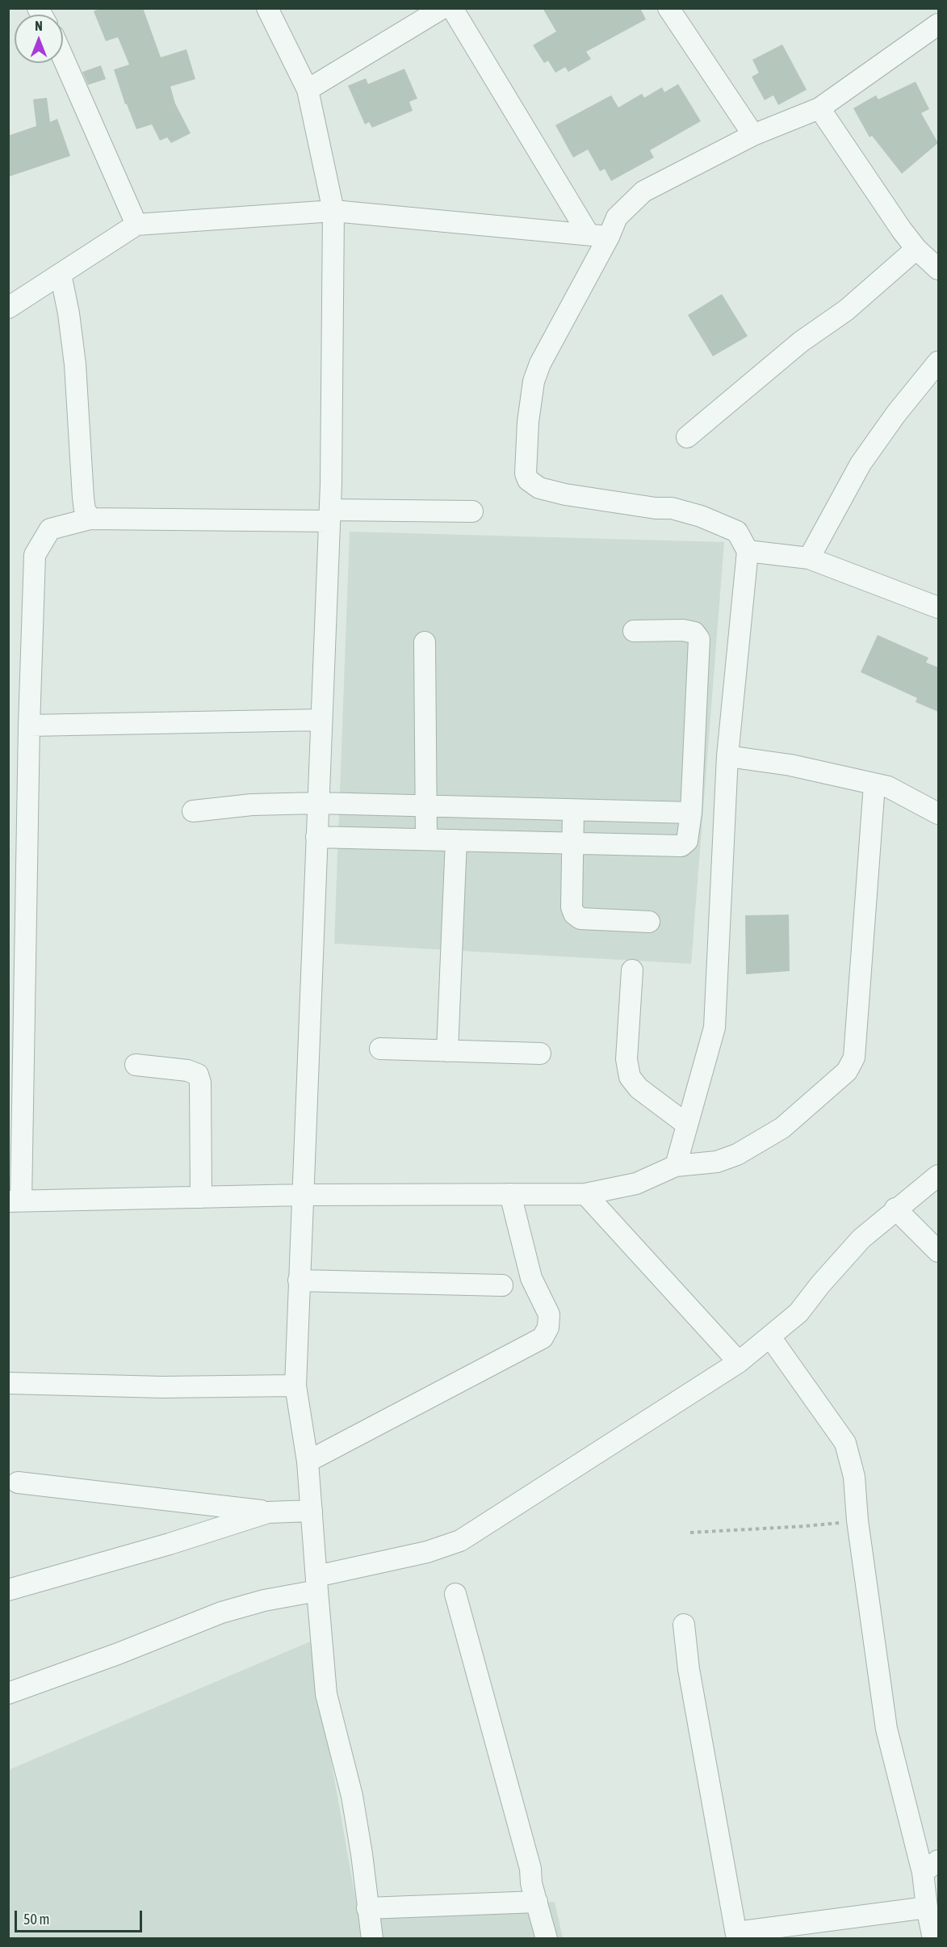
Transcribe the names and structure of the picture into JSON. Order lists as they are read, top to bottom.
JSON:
{
  "scale_bar": "50 m",
  "north": "top"
}
